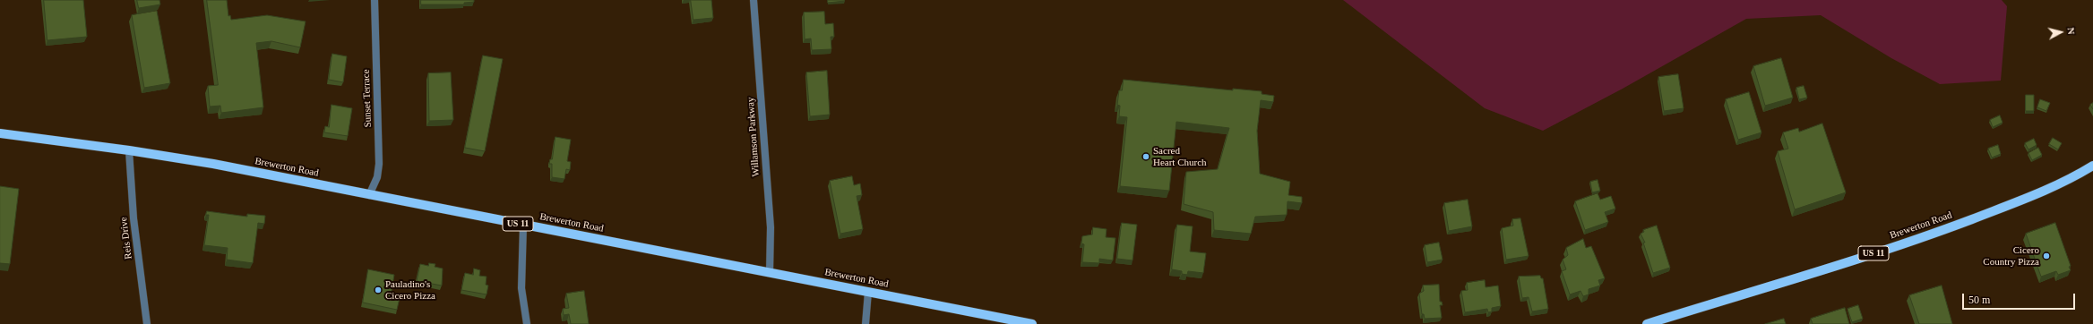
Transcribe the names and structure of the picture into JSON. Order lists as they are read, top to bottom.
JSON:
{
  "streets": {
    "main road": ["Brewerton Road", "US 11"],
    "street": ["Sunset Terrace", "Willamson Parkway", "Reis Drive"]
  },
  "crossings": [
    ["Sunset Terrace", "Brewerton Road"],
    ["Willamson Parkway", "Brewerton Road"],
    ["Brewerton Road", "Reis Drive"]
  ],
  "places": ["Sacred Heart Church", "Cicero Country Pizza", "Pauladino's Cicero Pizza"],
  "scale_bar": "50 m",
  "north": "right"
}
